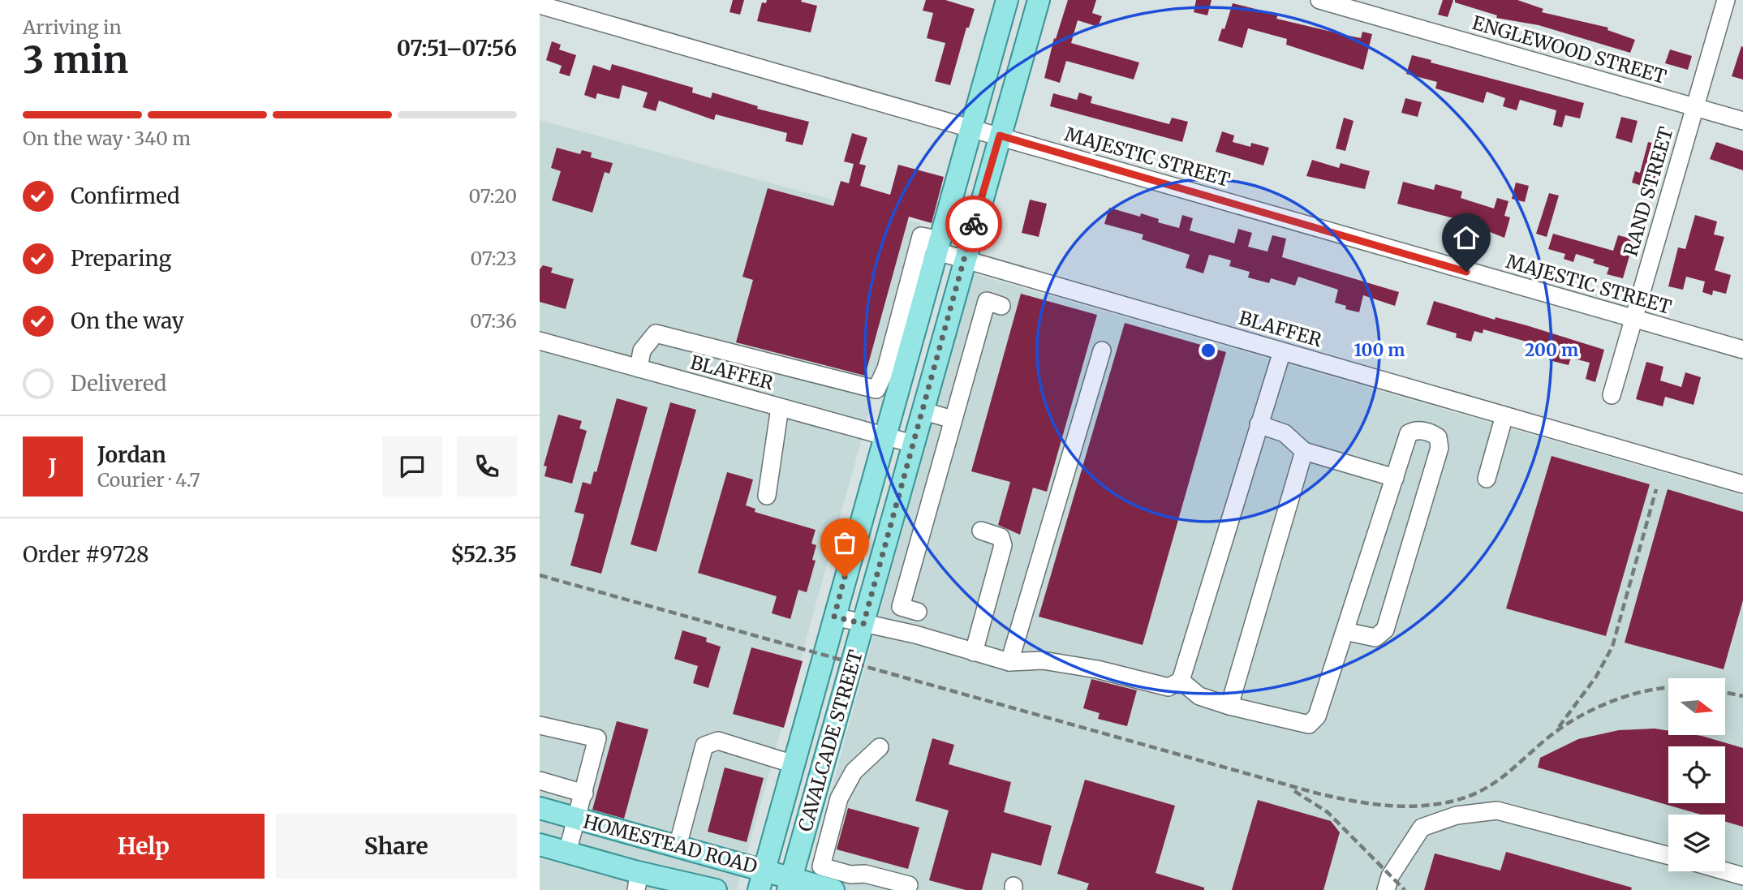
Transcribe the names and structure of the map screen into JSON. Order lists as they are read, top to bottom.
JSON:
{
  "streets": {
    "main road": ["CAVALCADE STREET", "HOMESTEAD ROAD"],
    "street": [
      "ENGLEWOOD STREET",
      "MAJESTIC STREET",
      "RAND STREET",
      "BLAFFER"
    ]
  },
  "crossings": [
    ["ENGLEWOOD STREET", "RAND STREET"],
    ["MAJESTIC STREET", "RAND STREET"],
    ["MAJESTIC STREET", "CAVALCADE STREET"],
    ["BLAFFER", "CAVALCADE STREET"],
    ["CAVALCADE STREET", "HOMESTEAD ROAD"]
  ],
  "north": "right",
  "page": {
    "heading": ["3 min", "Arriving in", "07:51–07:56"],
    "panel": [
      "Jordan",
      "Courier · 4.7",
      "Order #9728",
      "$52.35"
    ],
    "bar": "On the way · 340 m",
    "list": [
      ["Confirmed", "07:20"],
      ["Preparing", "07:23"],
      ["On the way", "07:36"],
      "Delivered"
    ],
    "round": "J",
    "buttons": ["Help", "Share"]
  },
  "rings": ["100 m", "200 m"]
}
